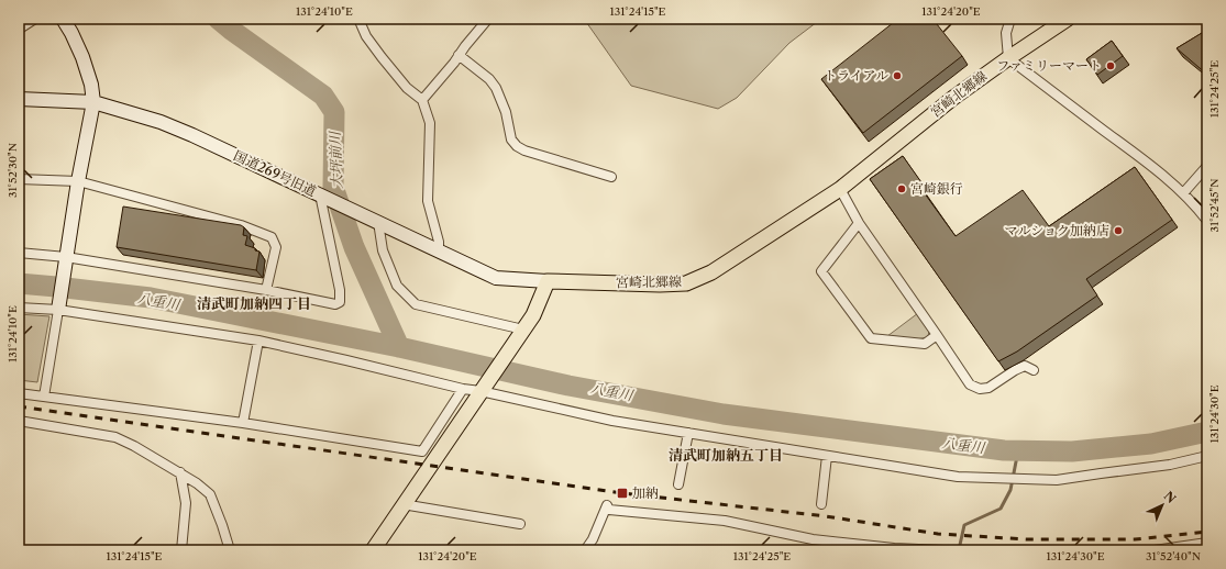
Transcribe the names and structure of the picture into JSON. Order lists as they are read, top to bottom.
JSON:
{
  "streets": {
    "main road": ["宮崎北郷線"],
    "street": ["国道269号旧道"]
  },
  "crossings": [
    ["宮崎北郷線", "国道269号旧道"]
  ],
  "districts": ["清武町加納四丁目", "清武町加納五丁目"],
  "water": ["大坪前川", "八重川"],
  "places": {
    "other": [
      "ファミリーマート",
      "トライアル",
      "宮崎銀行",
      "マルショク加納店"
    ],
    "transit": ["加納"]
  },
  "north": "top right",
  "coordinates": [
    "131°24'10\"E",
    "131°24'15\"E",
    "131°24'20\"E",
    "131°24'25\"E",
    "31°52'30\"N",
    "31°52'45\"N",
    "131°24'30\"E",
    "31°52'40\"N"
  ]
}
